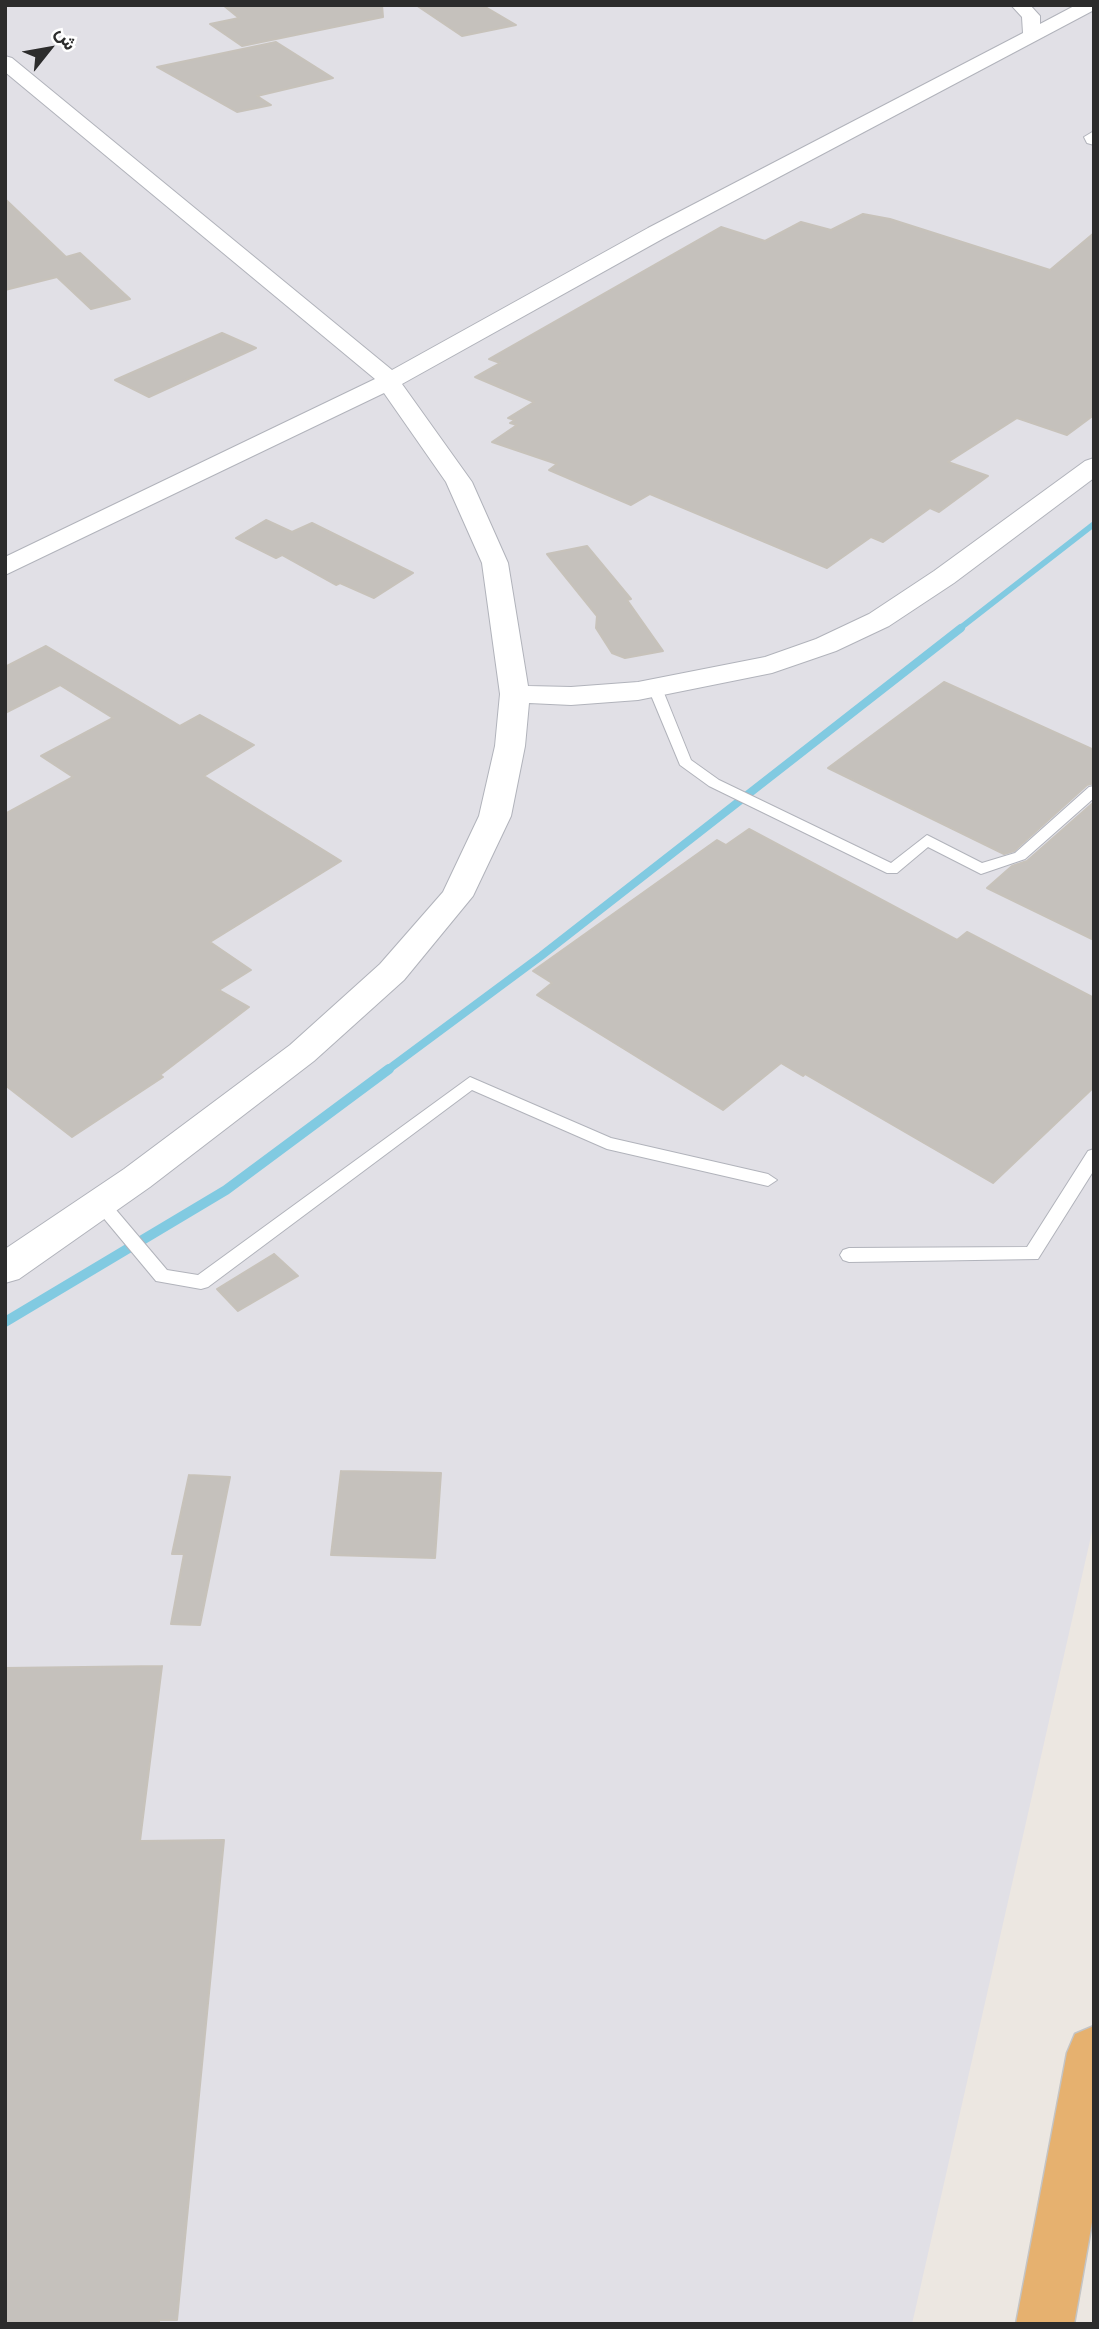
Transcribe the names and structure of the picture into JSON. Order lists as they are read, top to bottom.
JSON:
{
  "north": "top right"
}
